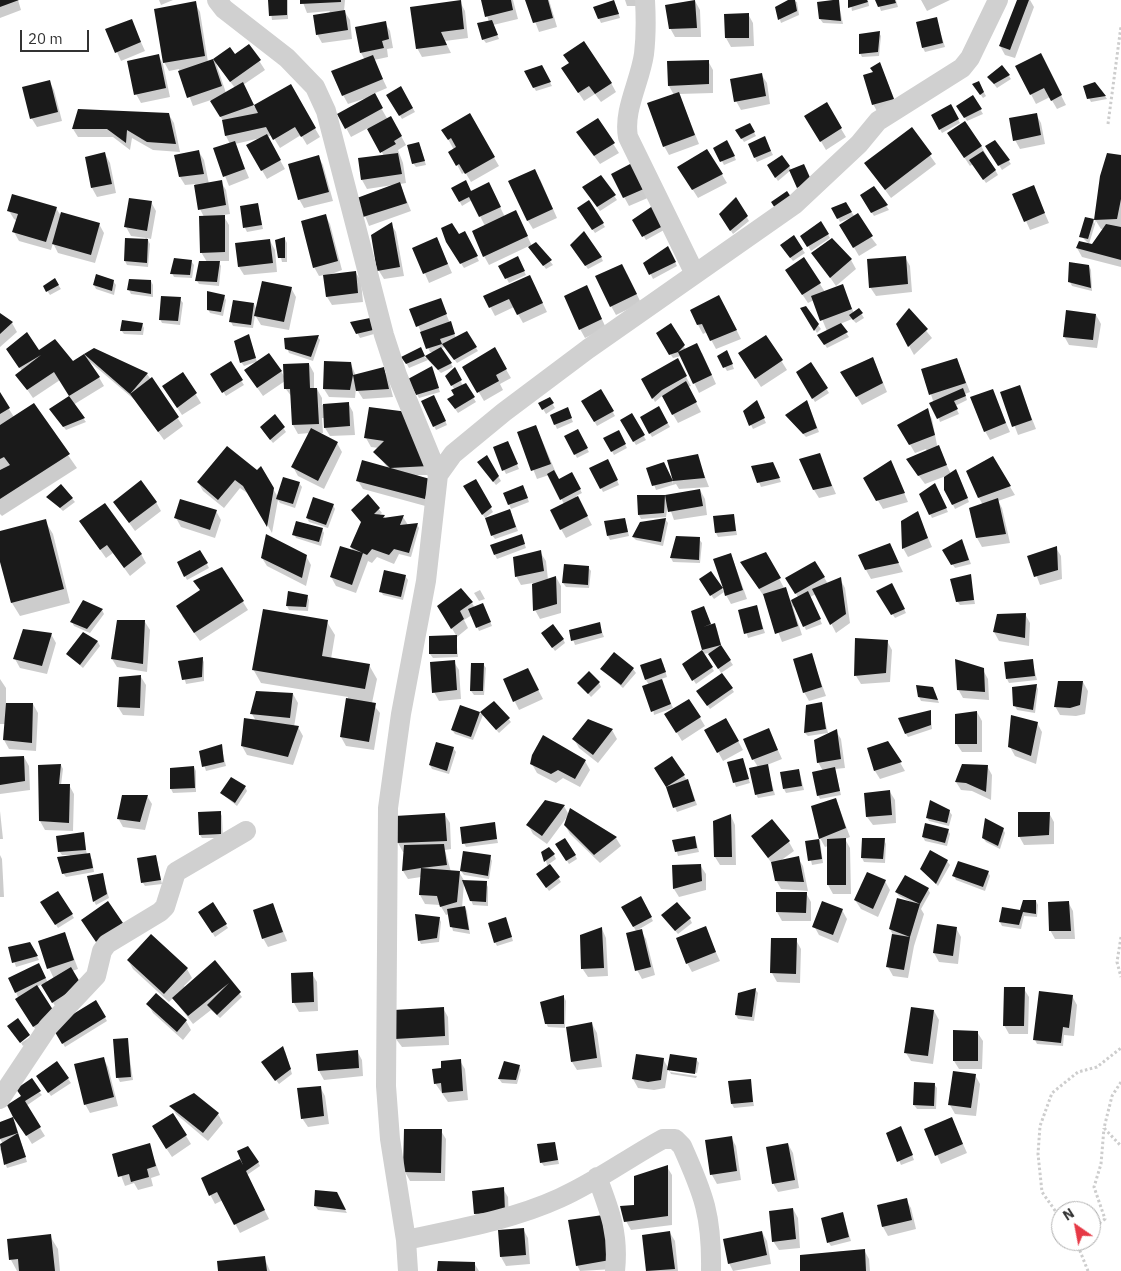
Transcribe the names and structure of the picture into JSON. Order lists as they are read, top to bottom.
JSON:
{
  "scale_bar": "20 m",
  "north": "top left"
}
